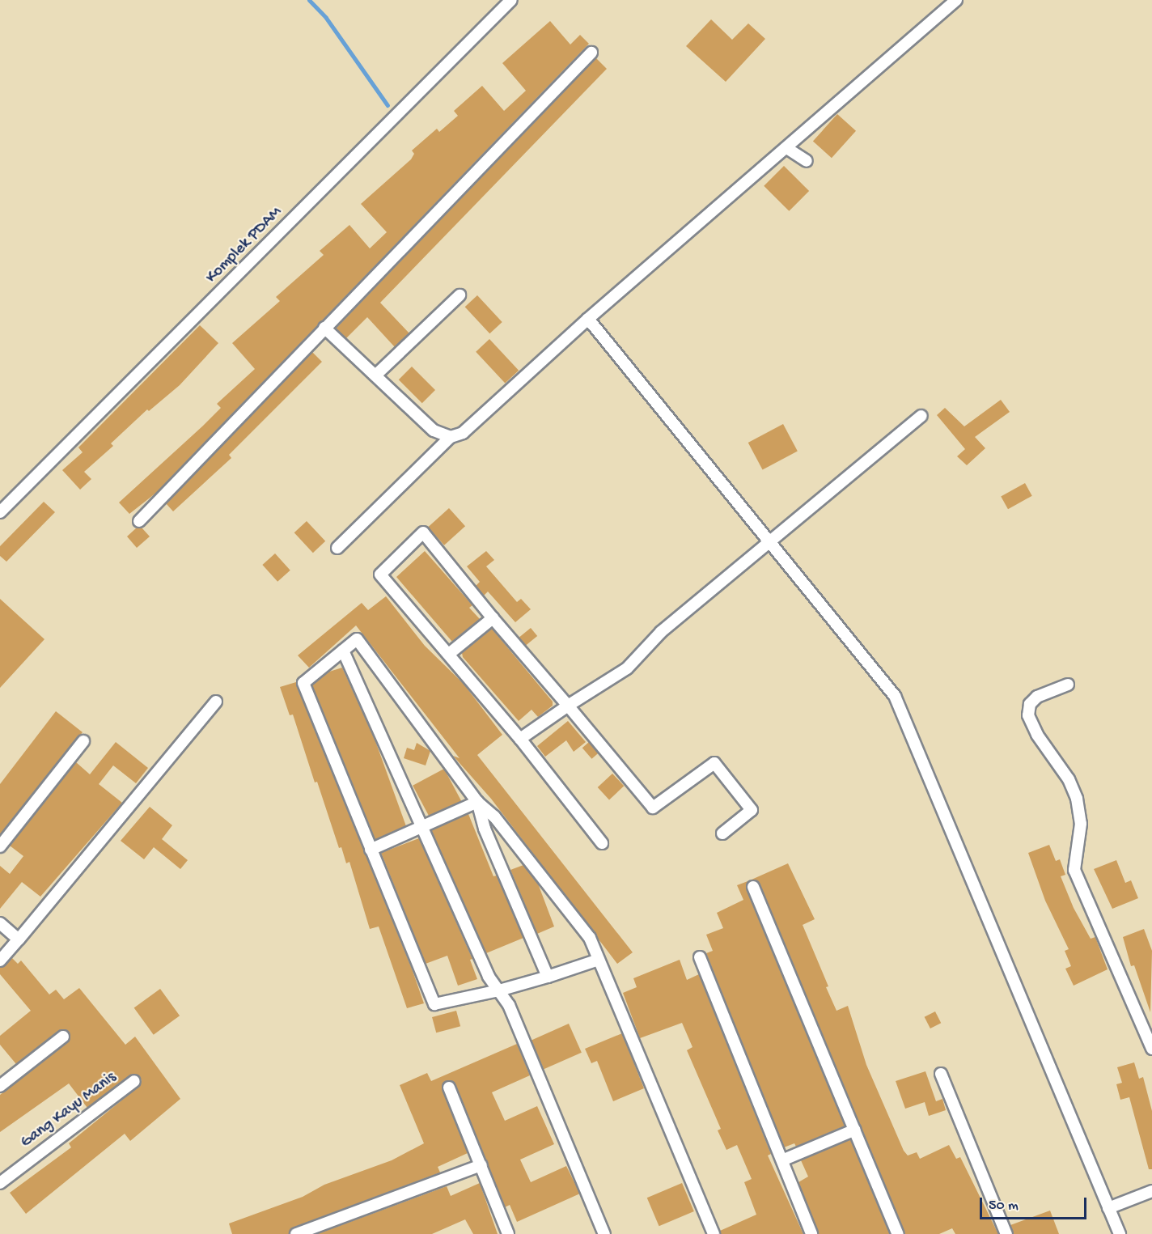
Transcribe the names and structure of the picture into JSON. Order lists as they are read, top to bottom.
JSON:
{
  "streets": {
    "street": ["Komplek PDAM", "Gang Kayu Manis"]
  },
  "scale_bar": "50 m"
}
